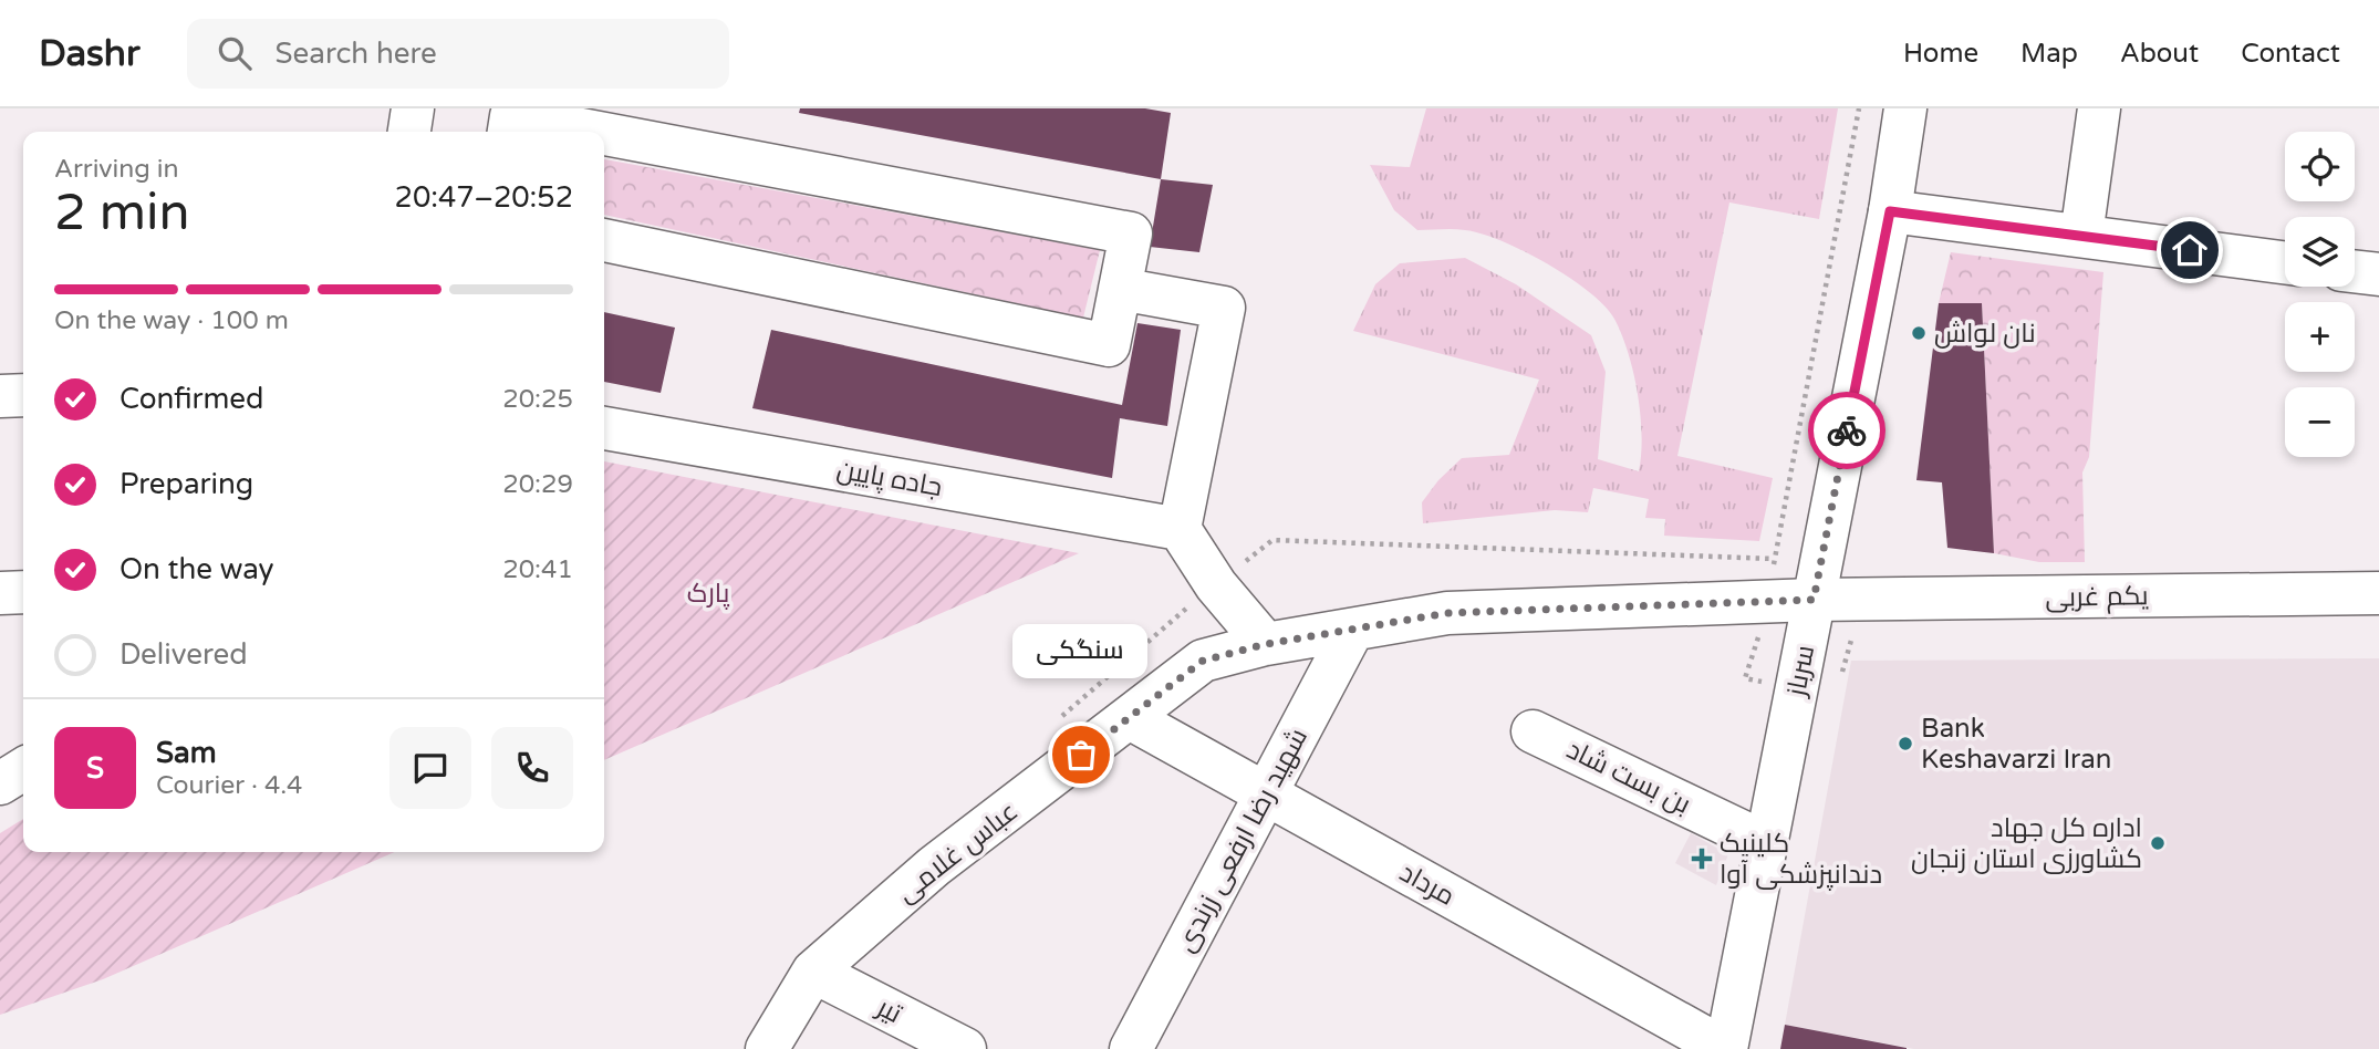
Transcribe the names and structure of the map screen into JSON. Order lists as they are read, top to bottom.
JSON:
{
  "streets": {
    "street": [
      "جاده پایین",
      "یکم غربی",
      "سرباز",
      "بن بست شاد",
      "شهید رضا ارفعی زرندی",
      "عباس غلامی",
      "مرداد",
      "تیر"
    ]
  },
  "crossings": [
    ["یکم غربی", "سرباز"],
    ["یکم غربی", "عباس غلامی"],
    ["سرباز", "بن بست شاد"],
    ["سرباز", "عباس غلامی"],
    ["سرباز", "مرداد"],
    ["شهید رضا ارفعی زرندی", "عباس غلامی"],
    ["شهید رضا ارفعی زرندی", "مرداد"],
    ["عباس غلامی", "مرداد"],
    ["عباس غلامی", "تیر"]
  ],
  "parks": ["پارک"],
  "places": {
    "other": [
      "نان لواش",
      "Bank Keshavarzi Iran",
      "سنگکی",
      "اداره کل جهاد کشاورزی استان زنجان"
    ],
    "health": ["کلینیک دندانپزشکی آوا"]
  },
  "page": {
    "header": "Dashr",
    "search": "Search here",
    "nav": [
      "Home",
      "Map",
      "About",
      "Contact"
    ],
    "map_buttons": ["+", "−"],
    "heading": ["2 min", "Arriving in", "20:47–20:52"],
    "panel": ["Sam", "Courier · 4.4"],
    "bar": "On the way · 100 m",
    "list": [
      ["Confirmed", "20:25"],
      ["Preparing", "20:29"],
      ["On the way", "20:41"],
      "Delivered"
    ],
    "bubble": "سنگکی",
    "round": "S"
  }
}
